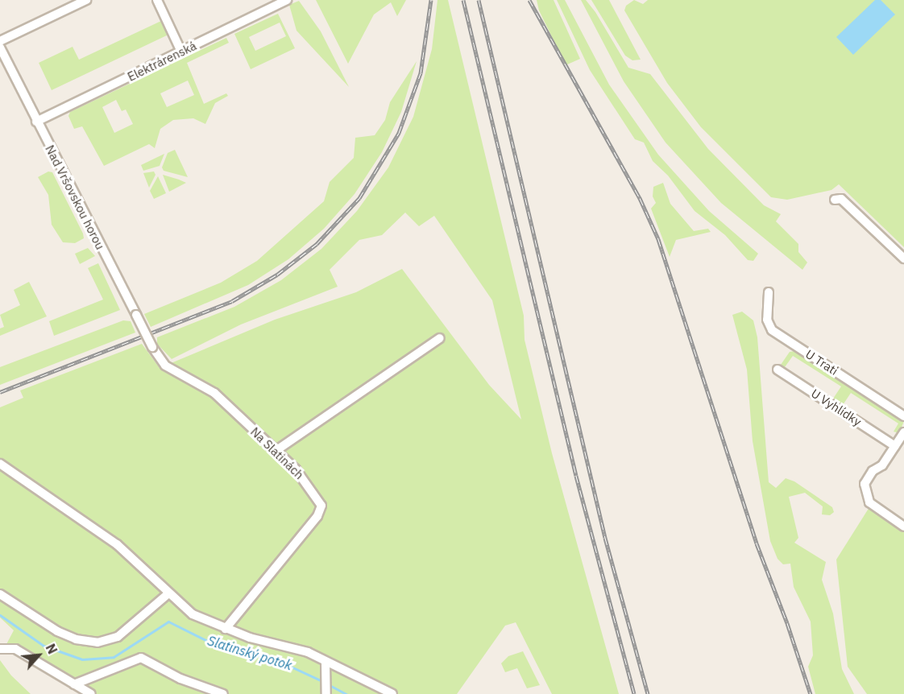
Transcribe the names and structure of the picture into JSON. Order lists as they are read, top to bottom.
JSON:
{
  "streets": {
    "street": [
      "Elektrárenská",
      "Nad Vršovskou horou",
      "U Trati",
      "U Vyhlídky",
      "Na Slatinách"
    ]
  },
  "crossings": [
    ["Elektrárenská", "Nad Vršovskou horou"],
    ["Nad Vršovskou horou", "Na Slatinách"]
  ],
  "water": ["Slatinský potok"],
  "north": "top right"
}
